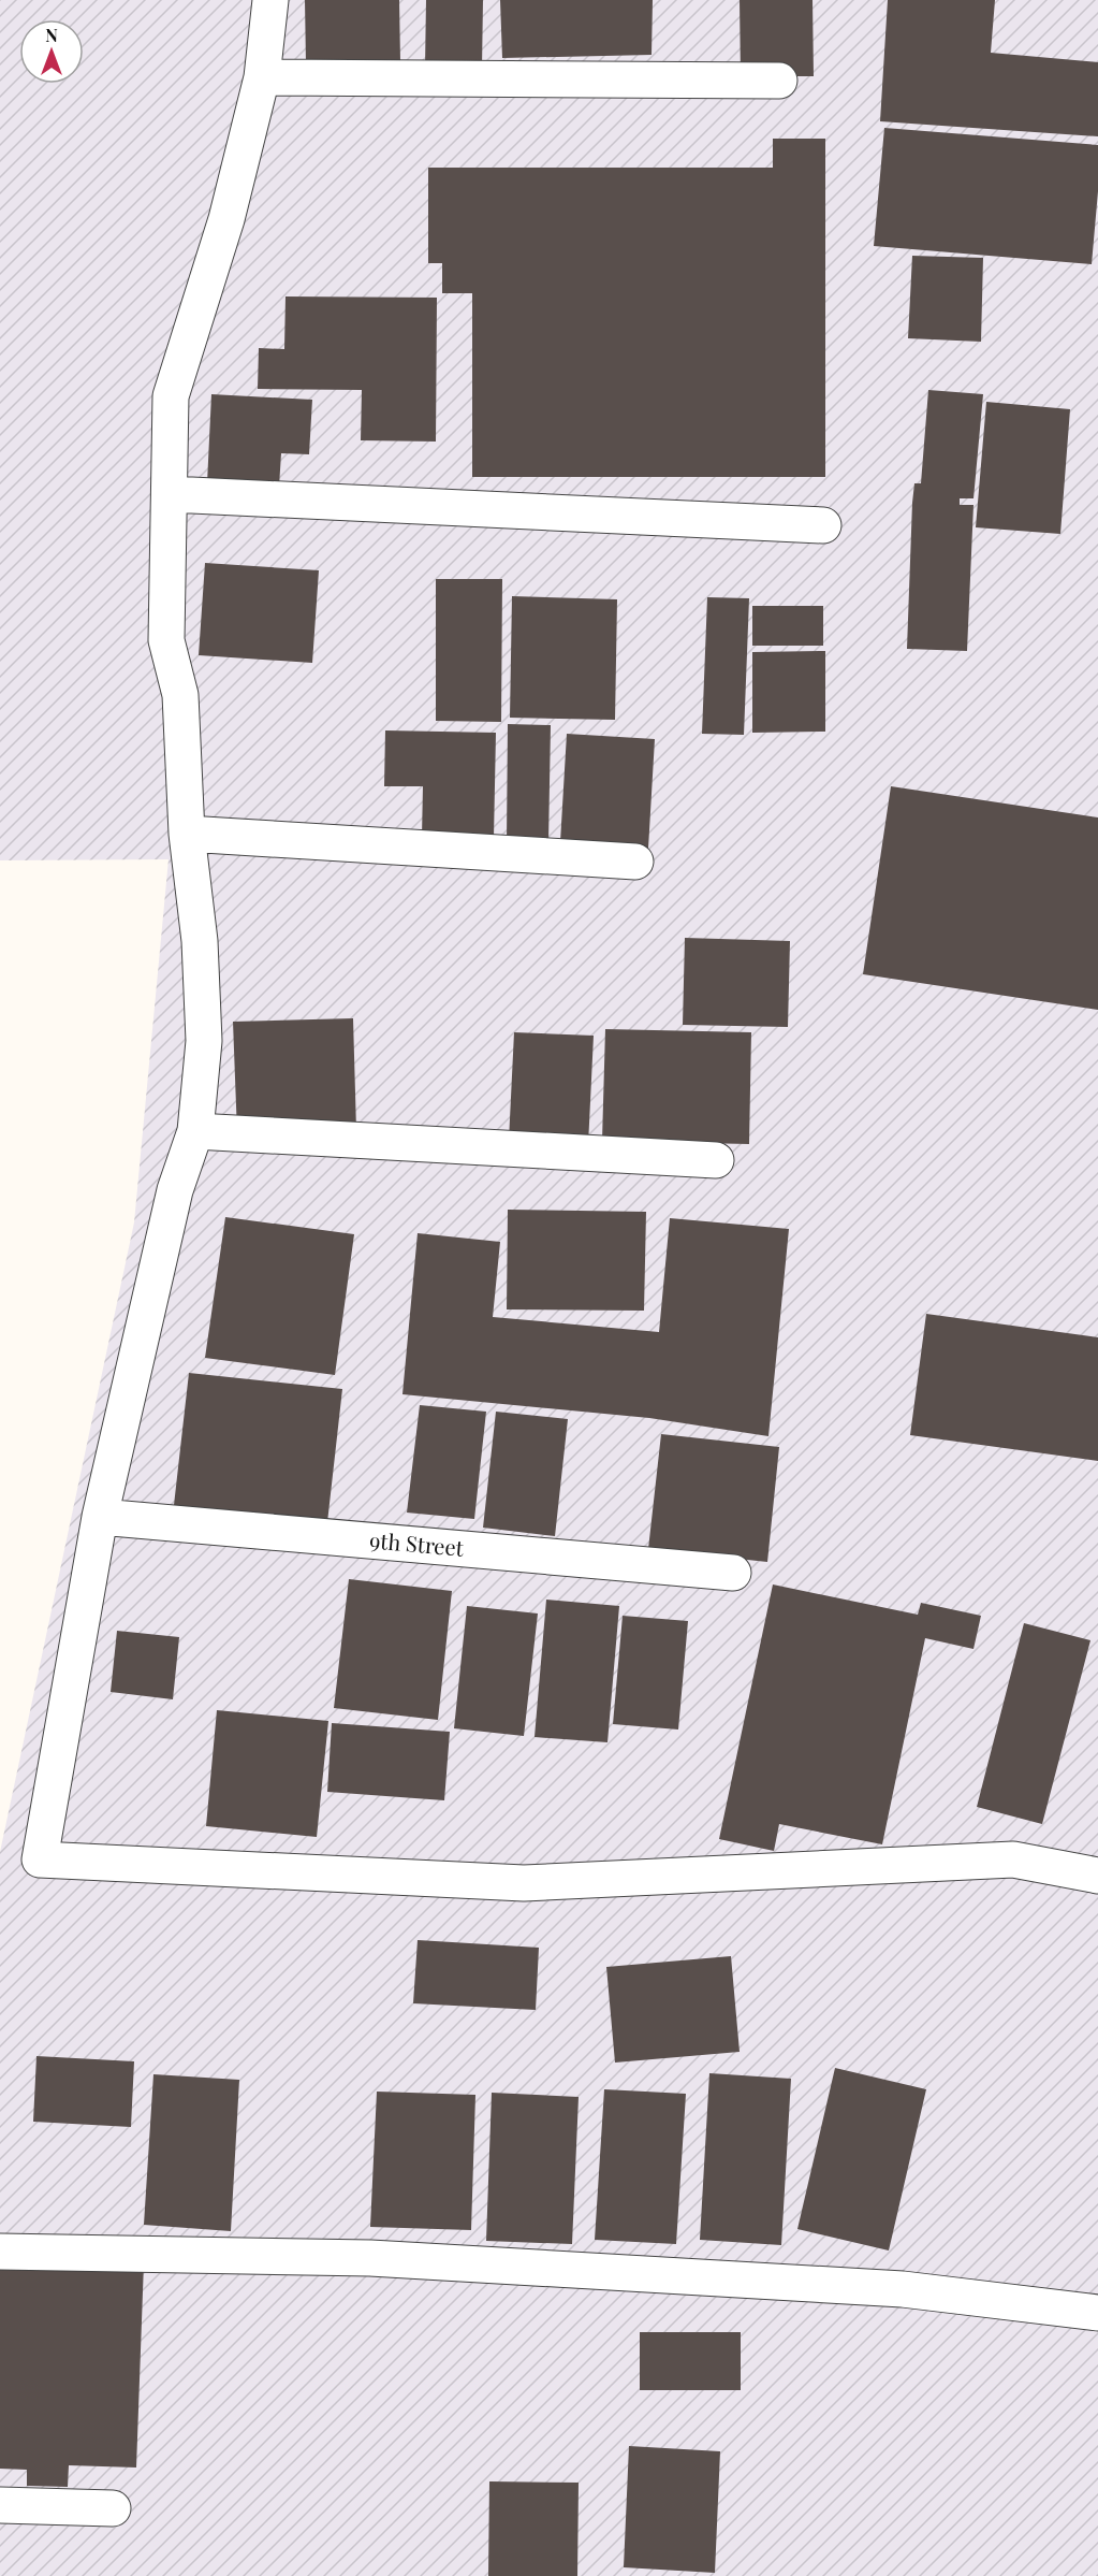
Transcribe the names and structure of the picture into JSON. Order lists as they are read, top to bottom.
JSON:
{
  "streets": {
    "street": ["9th Street"]
  },
  "north": "top"
}
